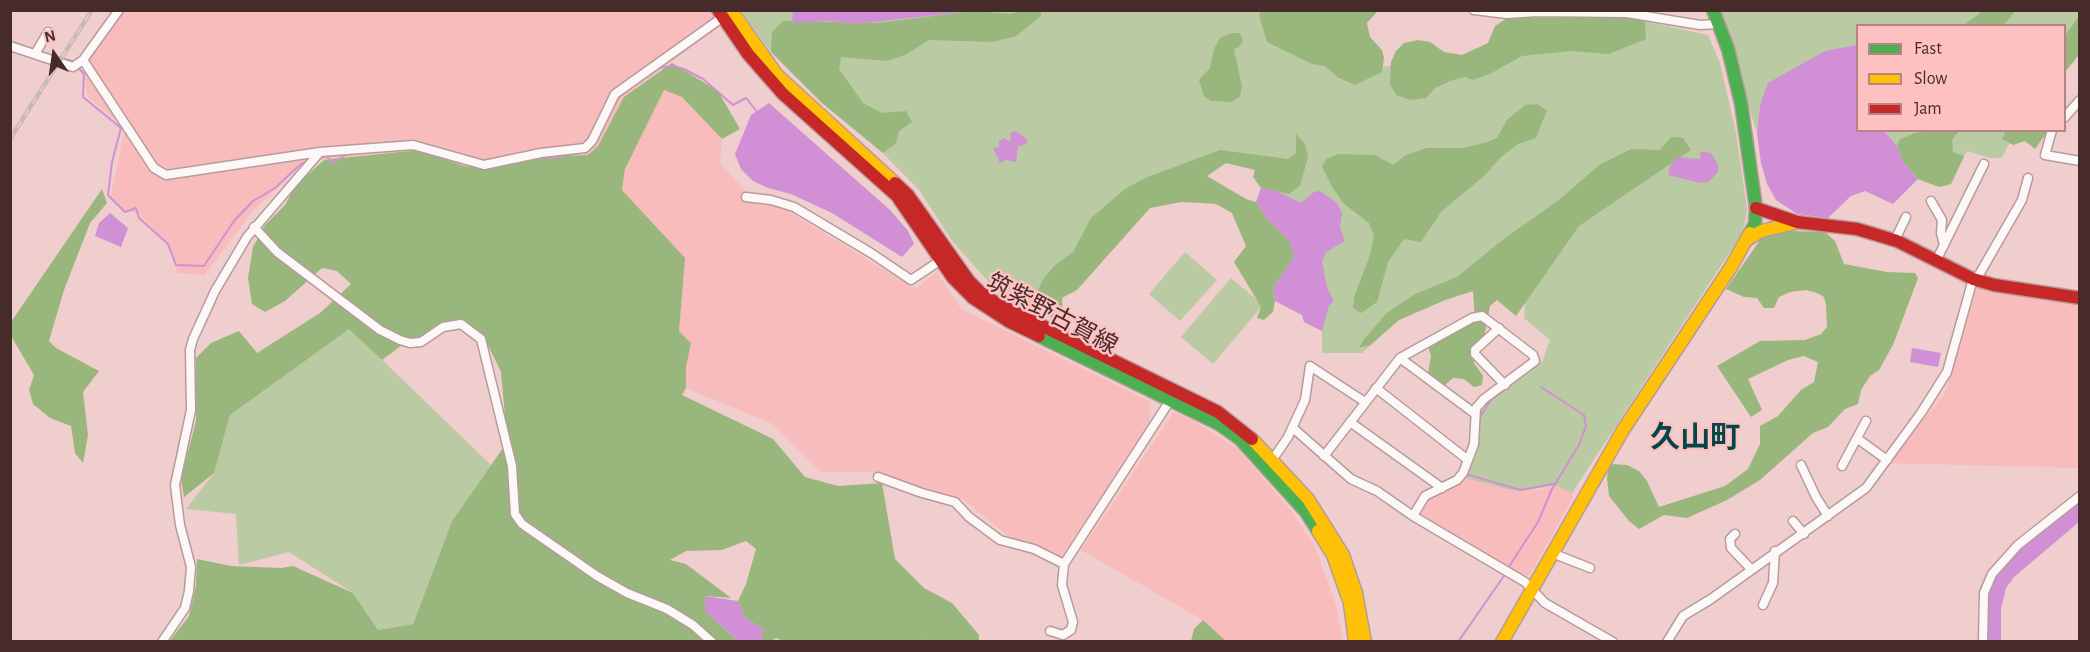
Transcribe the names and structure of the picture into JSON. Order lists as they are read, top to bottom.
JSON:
{
  "streets": {
    "main road": ["筑紫野古賀線"]
  },
  "districts": ["久山町"],
  "legend": ["Fast", "Slow", "Jam"],
  "north": "top"
}
